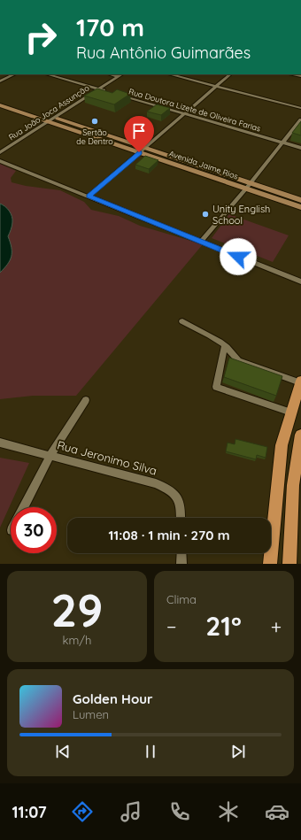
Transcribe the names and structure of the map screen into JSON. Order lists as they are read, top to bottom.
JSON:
{
  "streets": {
    "street": [
      "Rua Doutora Lizete de Oliveira Farias",
      "Rua João Joca Assunção",
      "Avenida Jaime Rios",
      "Rua Jeronimo Silva"
    ]
  },
  "crossings": [
    ["Rua João Joca Assunção", "Avenida Jaime Rios"]
  ],
  "places": ["Sertão de Dentro", "Unity English School"],
  "page": {
    "turn": ["170 m", "Rua Antônio Guimarães"],
    "limit": "30",
    "trip": "11:08 · 1 min · 270 m",
    "tile": [
      ["29", "km/h"],
      "Clima"
    ],
    "heat": ["−", "21°", "+"],
    "song": ["Golden Hour", "Lumen"],
    "tabs": "11:07"
  }
}
